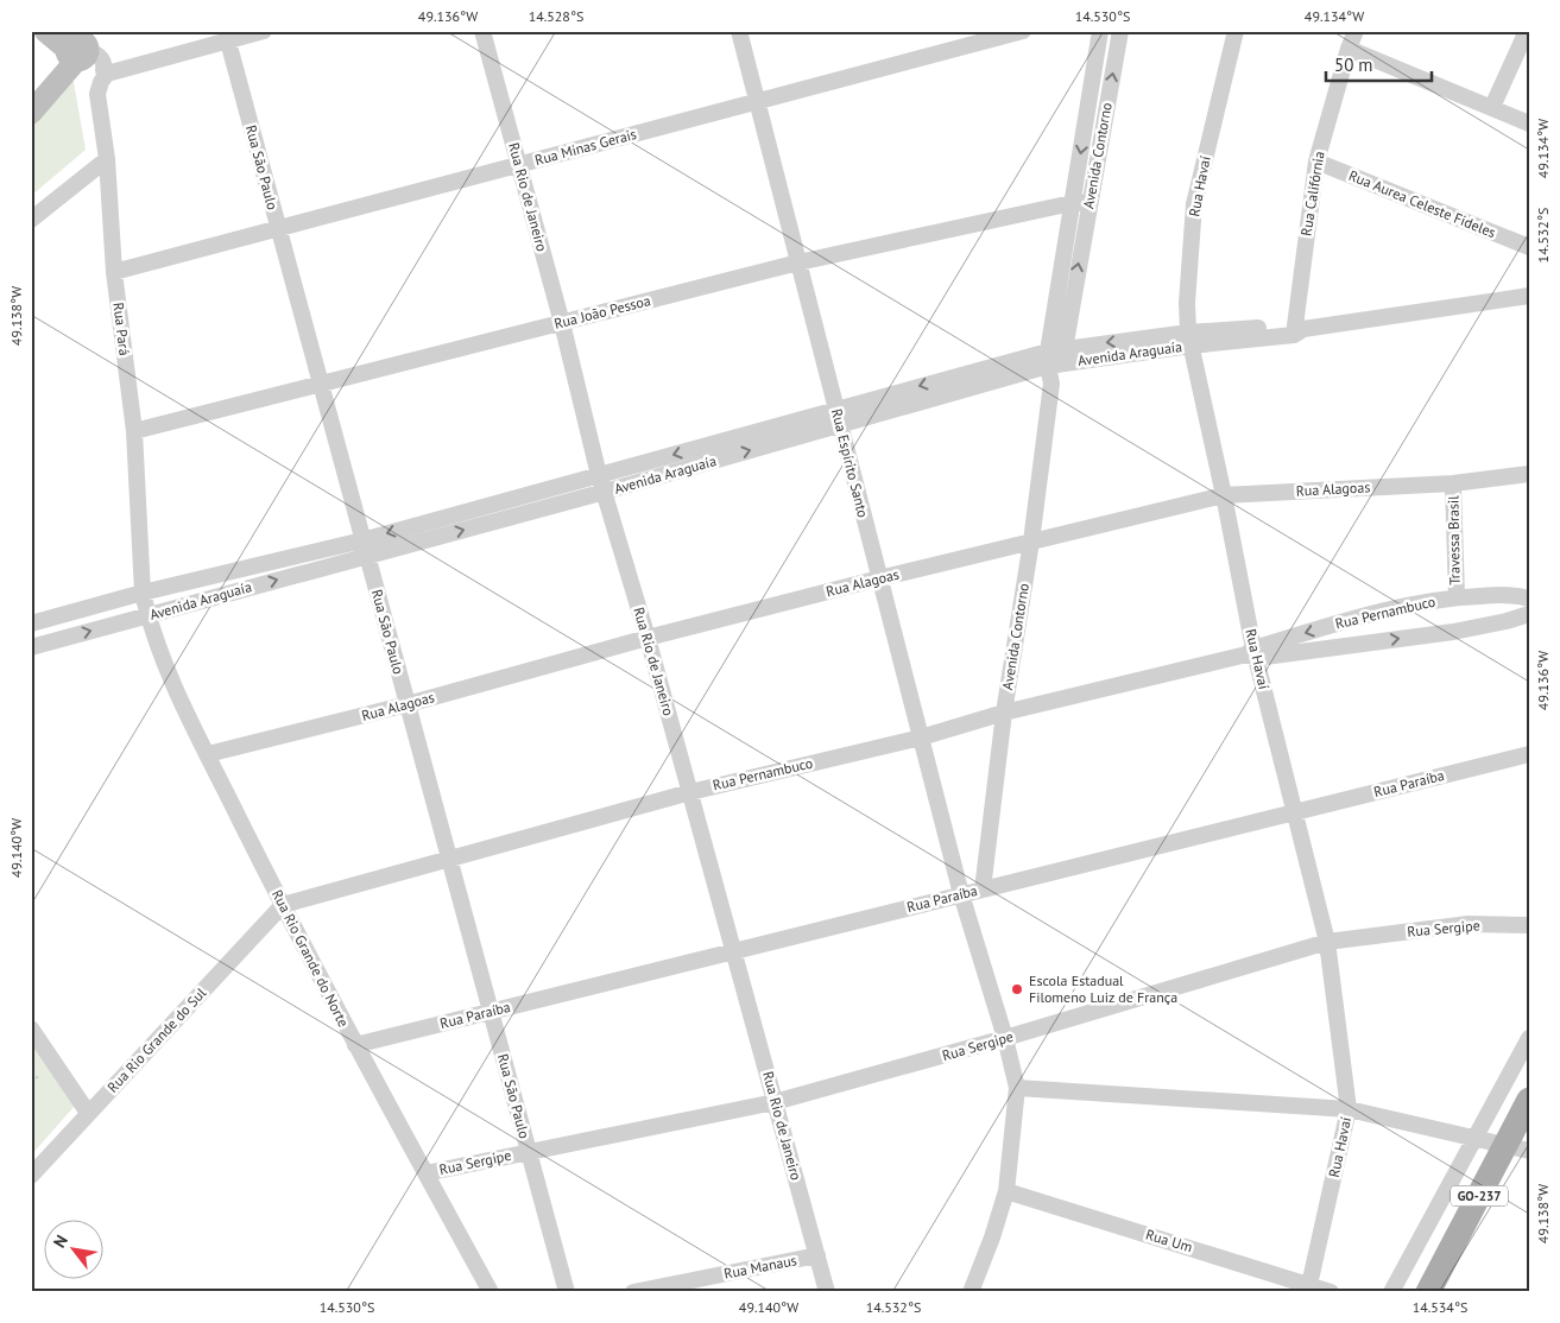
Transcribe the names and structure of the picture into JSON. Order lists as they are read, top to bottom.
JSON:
{
  "streets": {
    "main road": ["GO-237"],
    "street": [
      "Rua Minas Gerais",
      "Avenida Contorno",
      "Rua São Paulo",
      "Rua Havaí",
      "Rua Califórnia",
      "Rua Rio de Janeiro",
      "Rua Aurea Celeste Fideles",
      "Rua João Pessoa",
      "Rua Pará",
      "Avenida Araguaía",
      "Rua Espírito Santo",
      "Rua Alagoas",
      "Travessa Brasil",
      "Rua Pernambuco",
      "Rua Paraíba",
      "Rua Sergipe",
      "Rua Rio Grande do Norte",
      "Rua Rio Grande do Sul",
      "Rua Um",
      "Rua Manaus"
    ]
  },
  "crossings": [
    ["Rua Minas Gerais", "Rua São Paulo"],
    ["Rua Minas Gerais", "Rua Rio de Janeiro"],
    ["Rua Minas Gerais", "Rua Pará"],
    ["Rua Minas Gerais", "Rua Espírito Santo"],
    ["Avenida Contorno", "Rua João Pessoa"],
    ["Avenida Contorno", "Avenida Araguaía"],
    ["Avenida Contorno", "Rua Alagoas"],
    ["Avenida Contorno", "Rua Pernambuco"],
    ["Avenida Contorno", "Rua Paraíba"],
    ["Rua São Paulo", "Rua João Pessoa"],
    ["Rua São Paulo", "Avenida Araguaía"],
    ["Rua São Paulo", "Rua Alagoas"],
    ["Rua São Paulo", "Rua Pernambuco"],
    ["Rua São Paulo", "Rua Paraíba"],
    ["Rua São Paulo", "Rua Sergipe"],
    ["Rua Havaí", "Avenida Araguaía"],
    ["Rua Havaí", "Rua Alagoas"],
    ["Rua Havaí", "Rua Pernambuco"],
    ["Rua Havaí", "Rua Paraíba"],
    ["Rua Havaí", "Rua Sergipe"],
    ["Rua Havaí", "Rua Um"],
    ["Rua Califórnia", "Rua Aurea Celeste Fideles"],
    ["Rua Califórnia", "Avenida Araguaía"],
    ["Rua Rio de Janeiro", "Rua João Pessoa"],
    ["Rua Rio de Janeiro", "Avenida Araguaía"],
    ["Rua Rio de Janeiro", "Rua Alagoas"],
    ["Rua Rio de Janeiro", "Rua Pernambuco"],
    ["Rua Rio de Janeiro", "Rua Paraíba"],
    ["Rua Rio de Janeiro", "Rua Sergipe"],
    ["Rua Rio de Janeiro", "Rua Manaus"],
    ["Rua João Pessoa", "Rua Pará"],
    ["Rua João Pessoa", "Rua Espírito Santo"],
    ["Rua Pará", "Avenida Araguaía"],
    ["Rua Pará", "Rua Rio Grande do Norte"],
    ["Avenida Araguaía", "Rua Espírito Santo"],
    ["Avenida Araguaía", "Rua Rio Grande do Norte"],
    ["Rua Espírito Santo", "Rua Alagoas"],
    ["Rua Espírito Santo", "Rua Pernambuco"],
    ["Rua Espírito Santo", "Rua Paraíba"],
    ["Rua Espírito Santo", "Rua Sergipe"],
    ["Rua Espírito Santo", "Rua Um"],
    ["Rua Alagoas", "Travessa Brasil"],
    ["Rua Alagoas", "Rua Rio Grande do Norte"],
    ["Travessa Brasil", "Rua Pernambuco"],
    ["Rua Pernambuco", "Rua Rio Grande do Norte"],
    ["Rua Pernambuco", "Rua Rio Grande do Sul"],
    ["Rua Paraíba", "Rua Rio Grande do Norte"],
    ["Rua Sergipe", "Rua Rio Grande do Norte"],
    ["Rua Rio Grande do Norte", "Rua Rio Grande do Sul"]
  ],
  "places": ["Escola Estadual Filomeno Luiz de França"],
  "scale_bar": "50 m",
  "north": "top left",
  "coordinates": [
    "49.136°W",
    "14.528°S",
    "14.530°S",
    "49.134°W",
    "14.532°S",
    "49.138°W",
    "49.140°W",
    "14.534°S"
  ]
}
